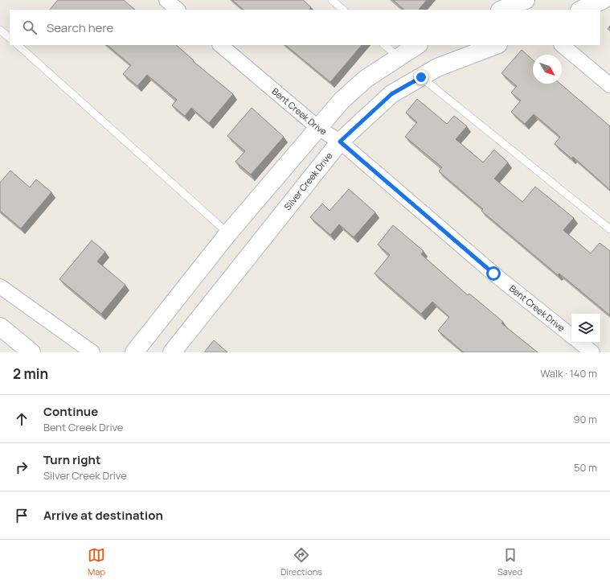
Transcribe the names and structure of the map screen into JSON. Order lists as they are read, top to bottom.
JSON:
{
  "streets": {
    "street": ["Bent Creek Drive", "Silver Creek Drive"]
  },
  "crossings": [
    ["Bent Creek Drive", "Silver Creek Drive"]
  ],
  "north": "bottom right",
  "page": {
    "search": "Search here",
    "heading": ["2 min", "Walk · 140 m"],
    "list": [
      ["Continue", "Bent Creek Drive", "90 m"],
      ["Turn right", "Silver Creek Drive", "50 m"],
      "Arrive at destination"
    ],
    "nav": ["Map", "Directions", "Saved"]
  }
}
